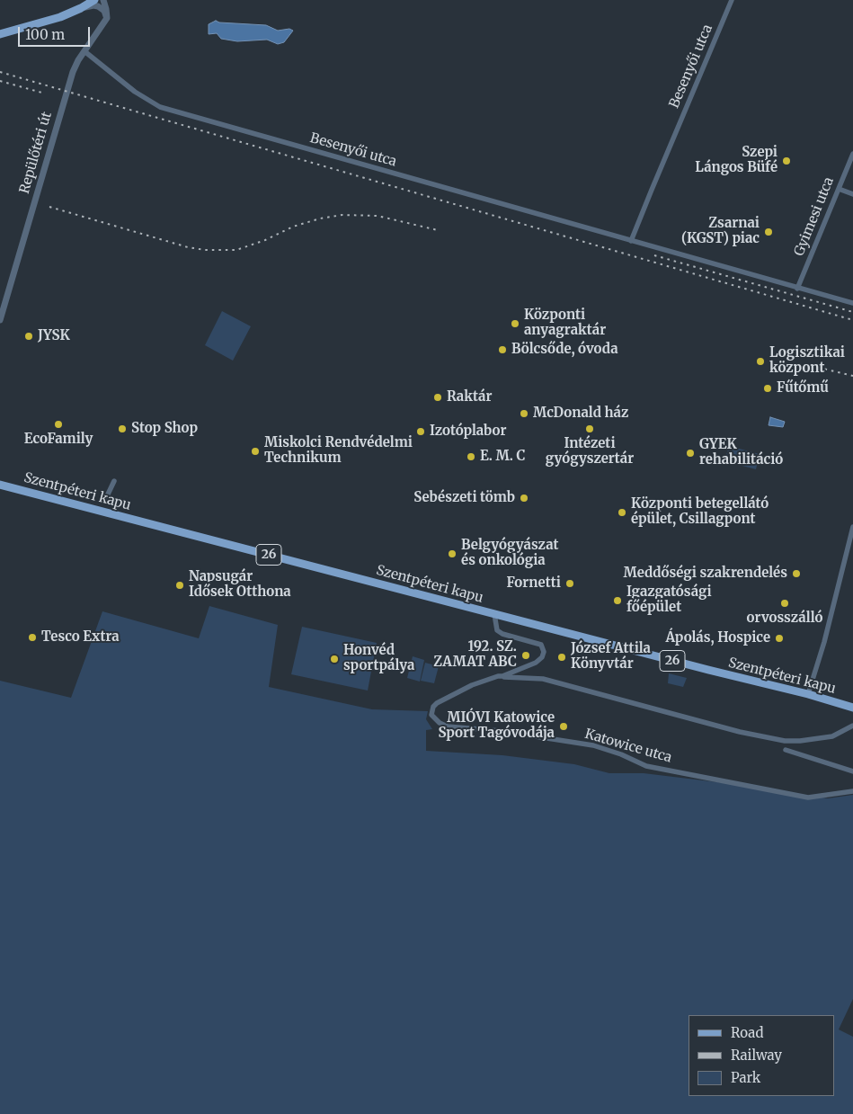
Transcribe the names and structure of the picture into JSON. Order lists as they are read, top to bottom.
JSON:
{
  "streets": {
    "main road": ["Szentpéteri kapu", "26"],
    "street": [
      "Besenyői utca",
      "Repülőtéri út",
      "Gyimesi utca",
      "Katowice utca"
    ]
  },
  "crossings": [
    ["Besenyői utca", "Repülőtéri út"],
    ["Besenyői utca", "Gyimesi utca"],
    ["Szentpéteri kapu", "Katowice utca"]
  ],
  "places": [
    "Szepi Lángos Büfé",
    "Zsarnai (KGST) piac",
    "Központi anyagraktár",
    "JYSK",
    "Bölcsőde, óvoda",
    "Logisztikai központ",
    "Fűtőmű",
    "Raktár",
    "McDonald ház",
    "EcoFamily",
    "Stop Shop",
    "Intézeti gyógyszertár",
    "Izotóplabor",
    "Miskolci Rendvédelmi Technikum",
    "GYEK rehabilitáció",
    "E. M. C",
    "Sebészeti tömb",
    "Központi betegellátó épület, Csillagpont",
    "Belgyógyászat és onkológia",
    "Meddőségi szakrendelés",
    "Fornetti",
    "Napsugár Idősek Otthona",
    "Igazgatósági főépület",
    "orvosszálló",
    "Tesco Extra",
    "Ápolás, Hospice",
    "192. SZ. ZAMAT ABC",
    "József Attila Könyvtár",
    "Honvéd sportpálya",
    "MIÓVI Katowice Sport Tagóvodája"
  ],
  "legend": ["Road", "Railway", "Park"],
  "scale_bar": "100 m"
}
